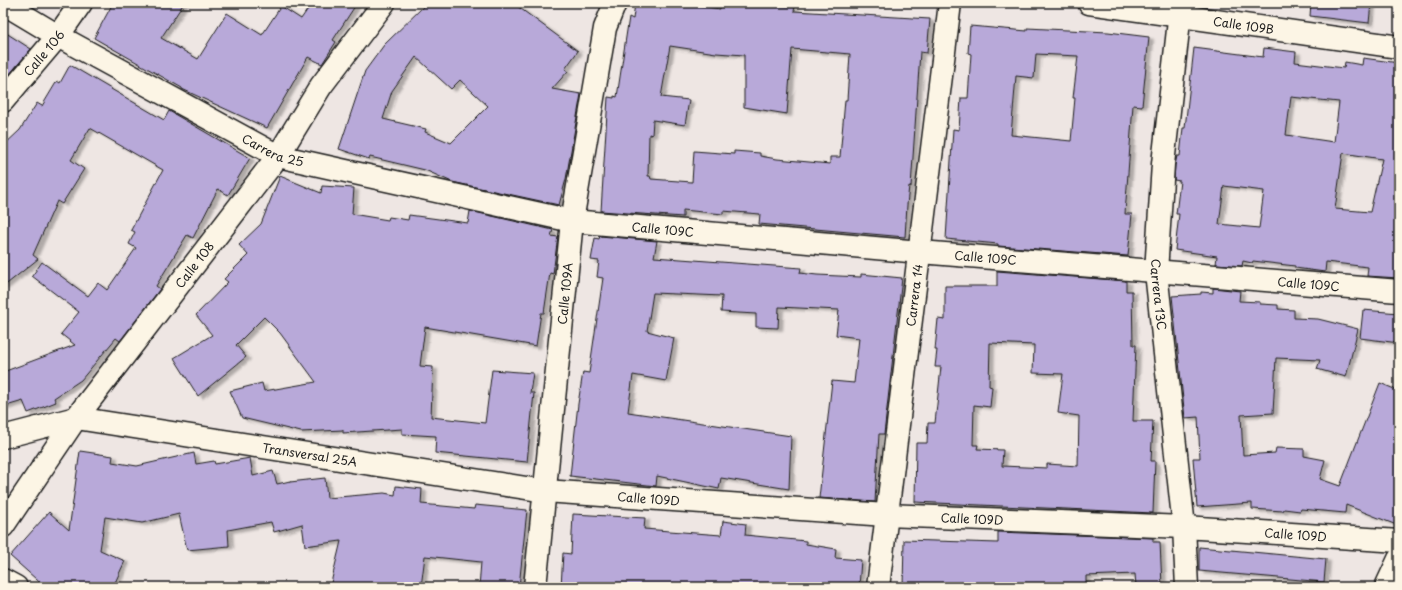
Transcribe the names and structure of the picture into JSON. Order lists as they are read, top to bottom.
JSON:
{
  "streets": {
    "street": [
      "Calle 109B",
      "Calle 106",
      "Carrera 25",
      "Calle 109C",
      "Calle 108",
      "Calle 109A",
      "Carrera 14",
      "Carrera 13C",
      "Transversal 25A",
      "Calle 109D"
    ]
  },
  "crossings": [
    ["Calle 109B", "Carrera 13C"],
    ["Calle 106", "Carrera 25"],
    ["Carrera 25", "Calle 109C"],
    ["Carrera 25", "Calle 108"],
    ["Carrera 25", "Calle 109A"],
    ["Calle 109C", "Calle 109A"],
    ["Calle 109C", "Carrera 14"],
    ["Calle 109C", "Carrera 13C"],
    ["Calle 108", "Transversal 25A"],
    ["Calle 109A", "Transversal 25A"],
    ["Calle 109A", "Calle 109D"],
    ["Carrera 14", "Calle 109D"],
    ["Carrera 13C", "Calle 109D"],
    ["Transversal 25A", "Calle 109D"]
  ]
}
